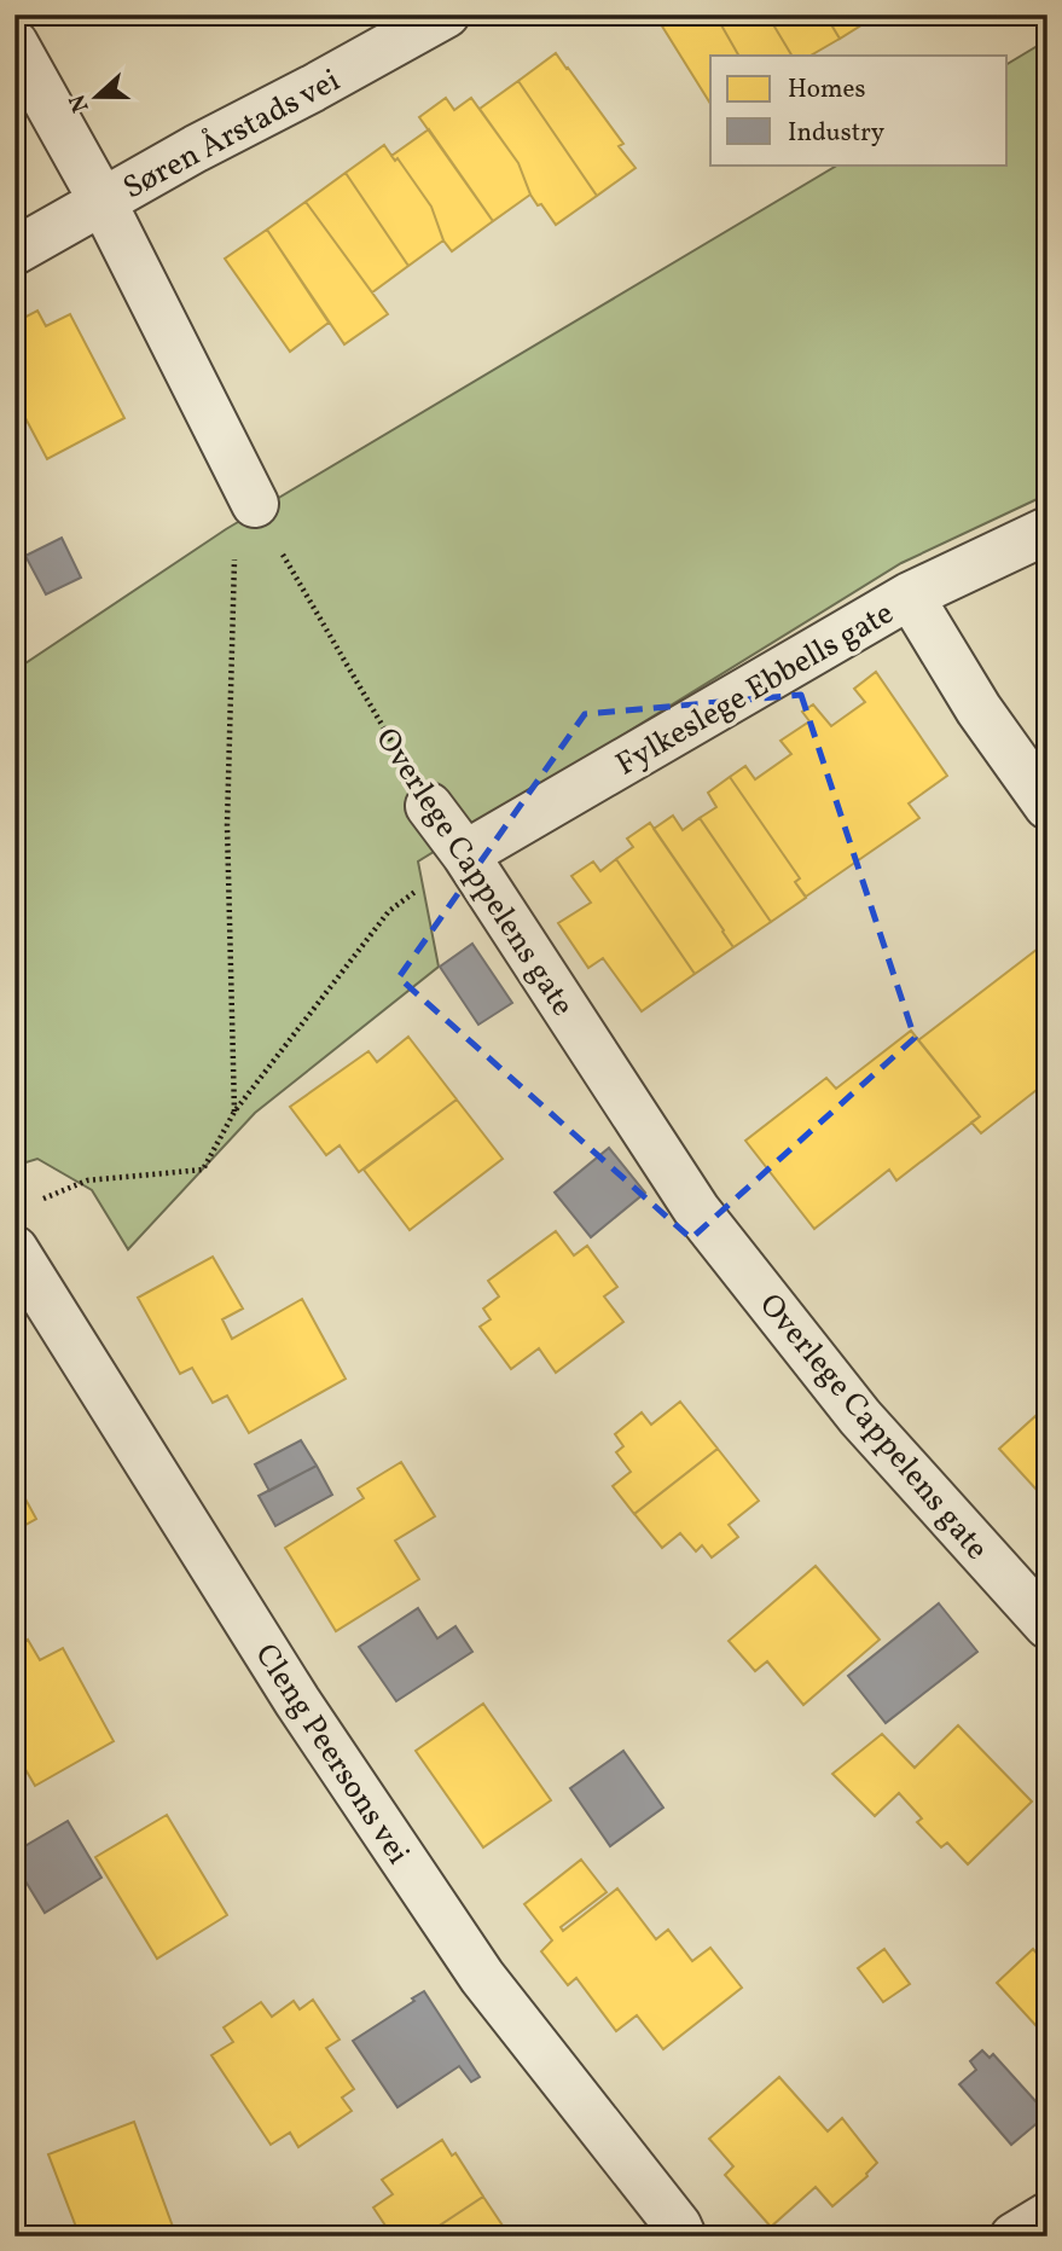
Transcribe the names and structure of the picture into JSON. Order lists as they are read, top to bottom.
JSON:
{
  "streets": {
    "street": [
      "Søren Årstads vei",
      "Fylkeslege Ebbells gate",
      "Overlege Cappelens gate",
      "Cleng Peersons vei"
    ]
  },
  "crossings": [
    ["Fylkeslege Ebbells gate", "Overlege Cappelens gate"]
  ],
  "legend": ["Homes", "Industry"],
  "north": "left"
}
